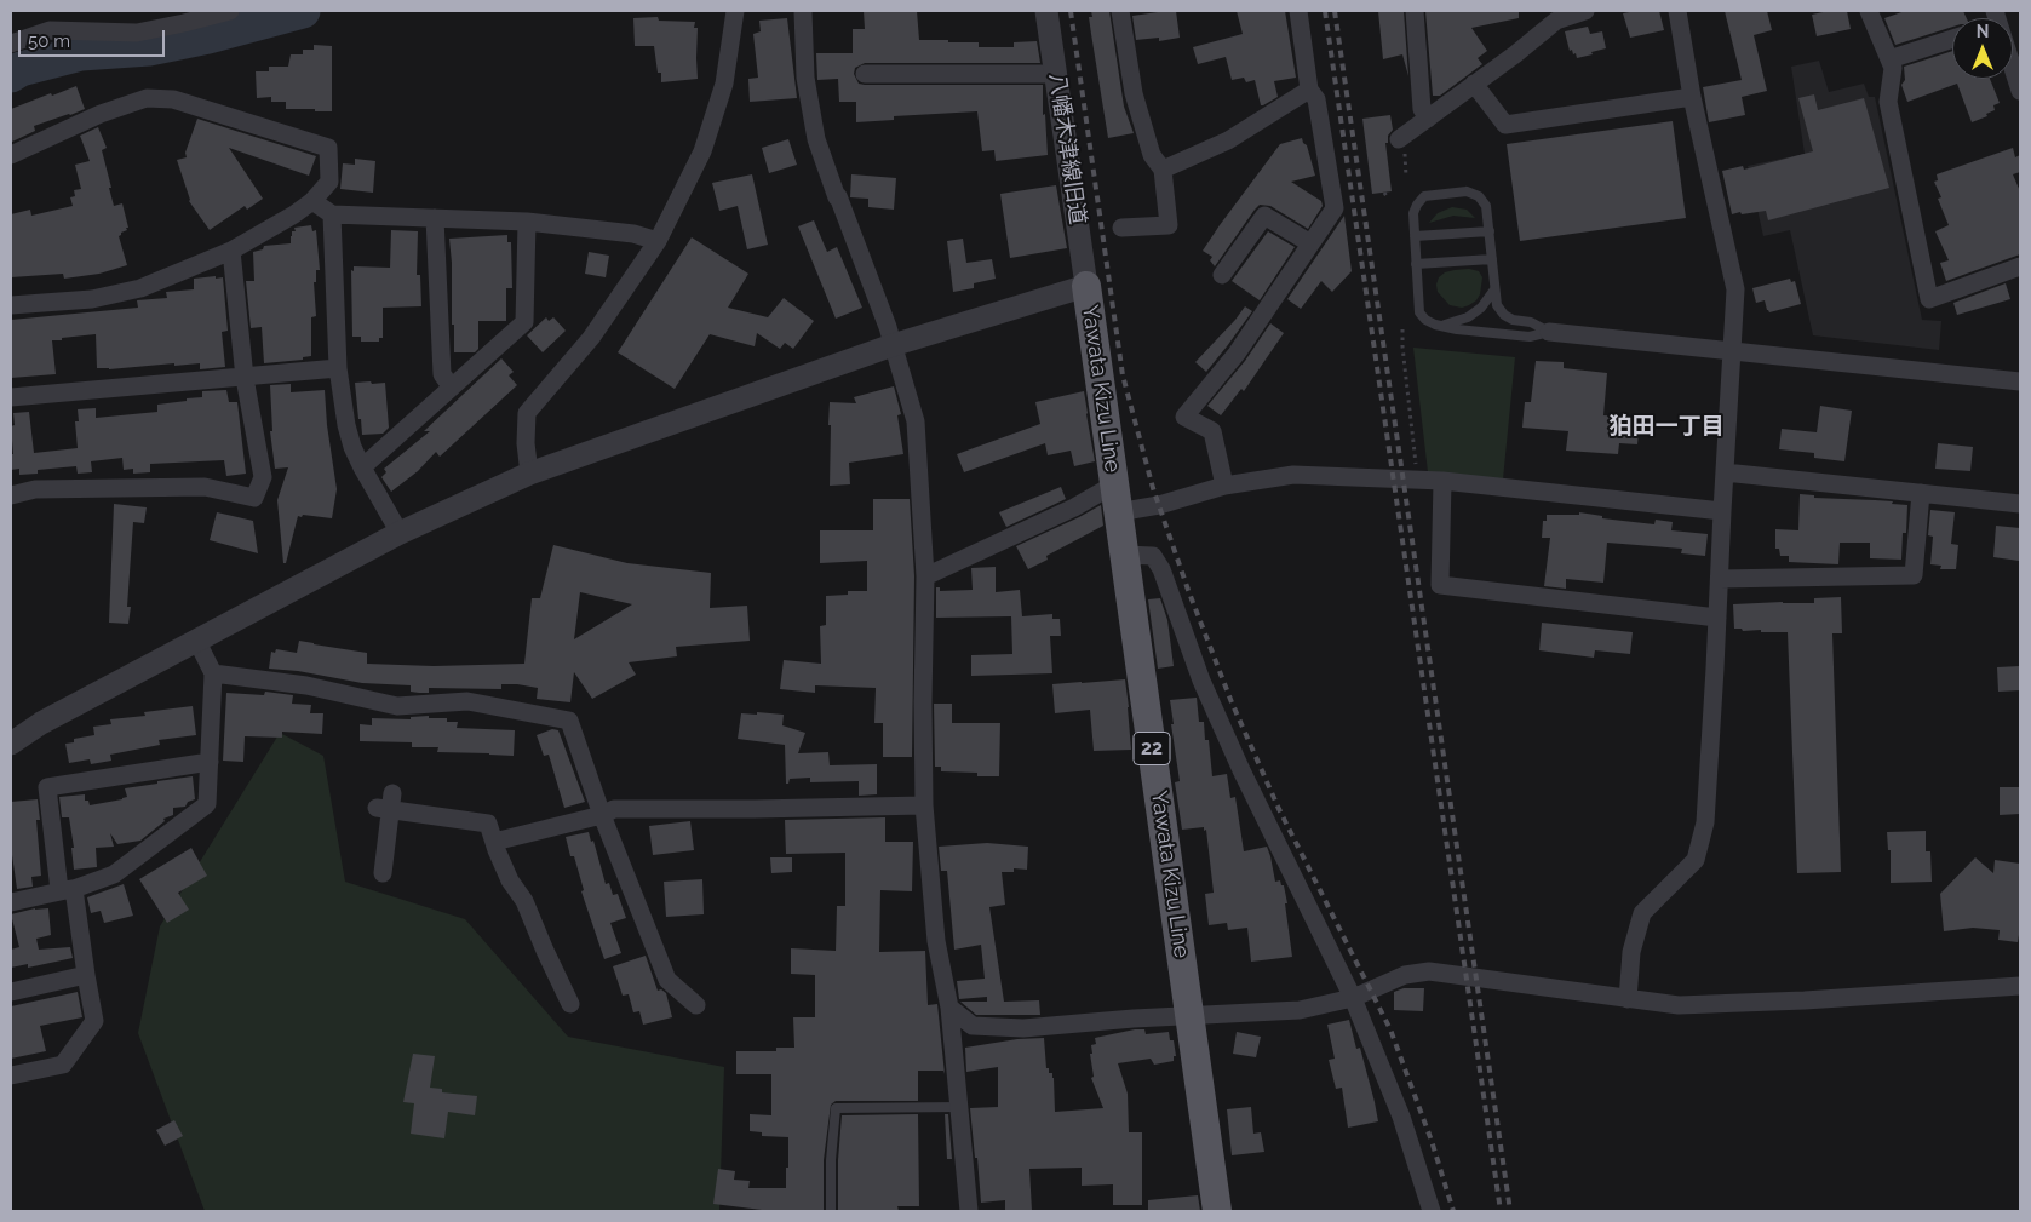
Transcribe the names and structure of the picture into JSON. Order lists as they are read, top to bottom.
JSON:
{
  "streets": {
    "main road": ["Yawata Kizu Line", "22"],
    "street": ["八幡木津線旧道"]
  },
  "crossings": [
    ["八幡木津線旧道", "Yawata Kizu Line"]
  ],
  "districts": ["狛田一丁目"],
  "scale_bar": "50 m",
  "north": "top"
}
